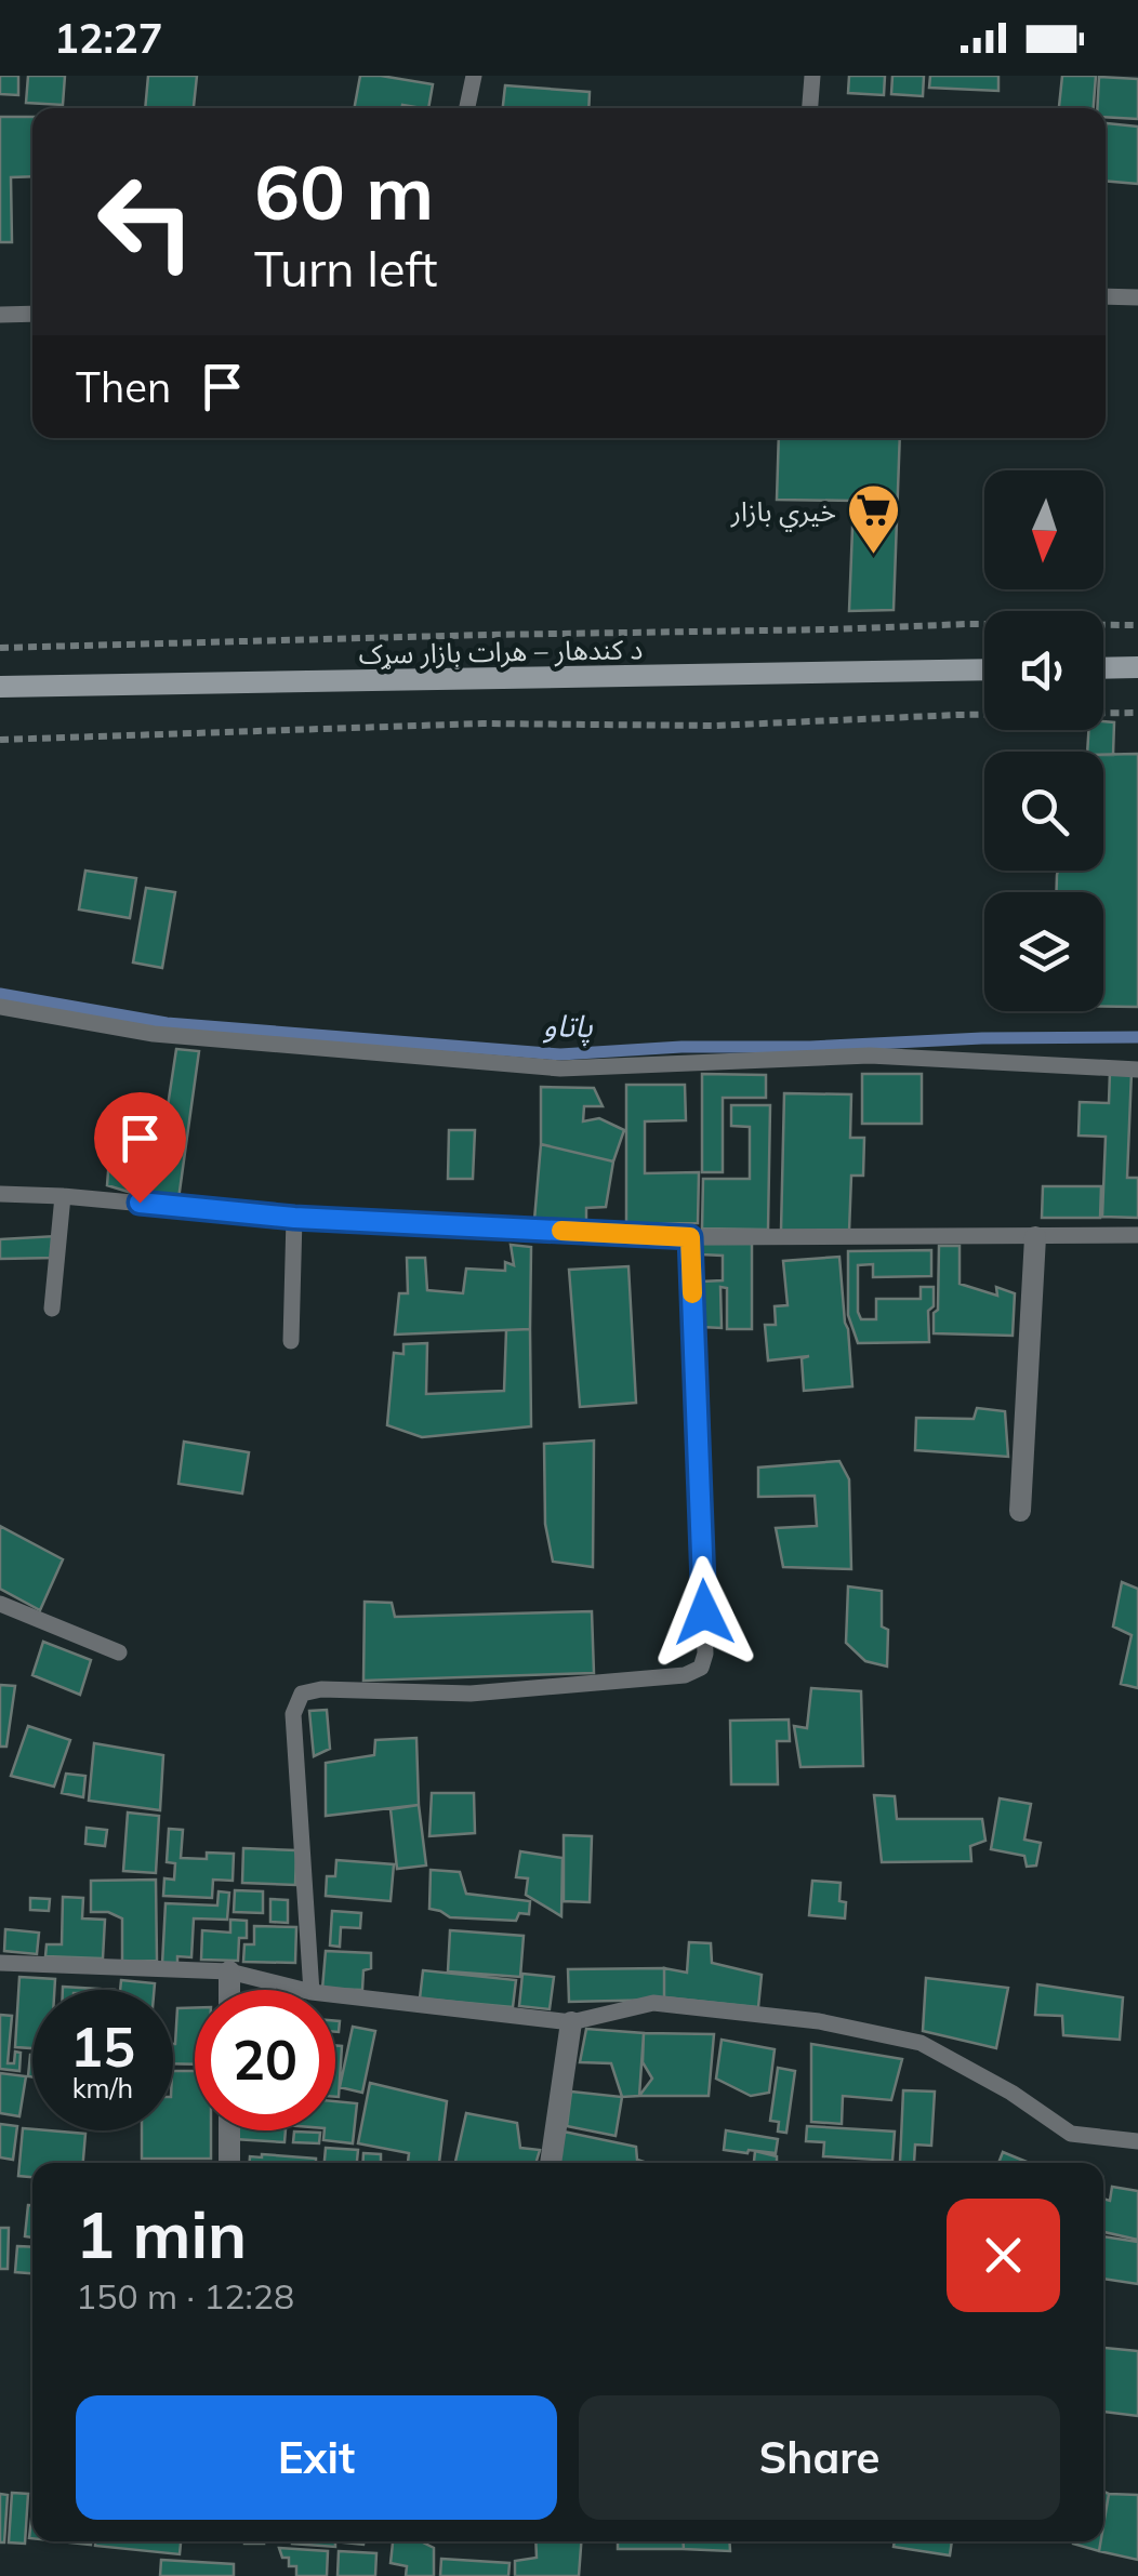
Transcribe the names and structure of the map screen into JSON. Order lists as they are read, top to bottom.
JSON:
{
  "streets": {
    "main road": ["د کندهار – هرات بازار سړک"]
  },
  "water": ["پاتاو"],
  "places": {
    "supermarket": ["خیري بازار"]
  },
  "north": "bottom",
  "page": {
    "status": "12:27",
    "turn": ["60 m", "Turn left"],
    "then": "Then",
    "speed": "15 km/h",
    "limit": "20",
    "heading": ["1 min", "150 m · 12:28"],
    "buttons": ["Exit", "Share"]
  }
}
